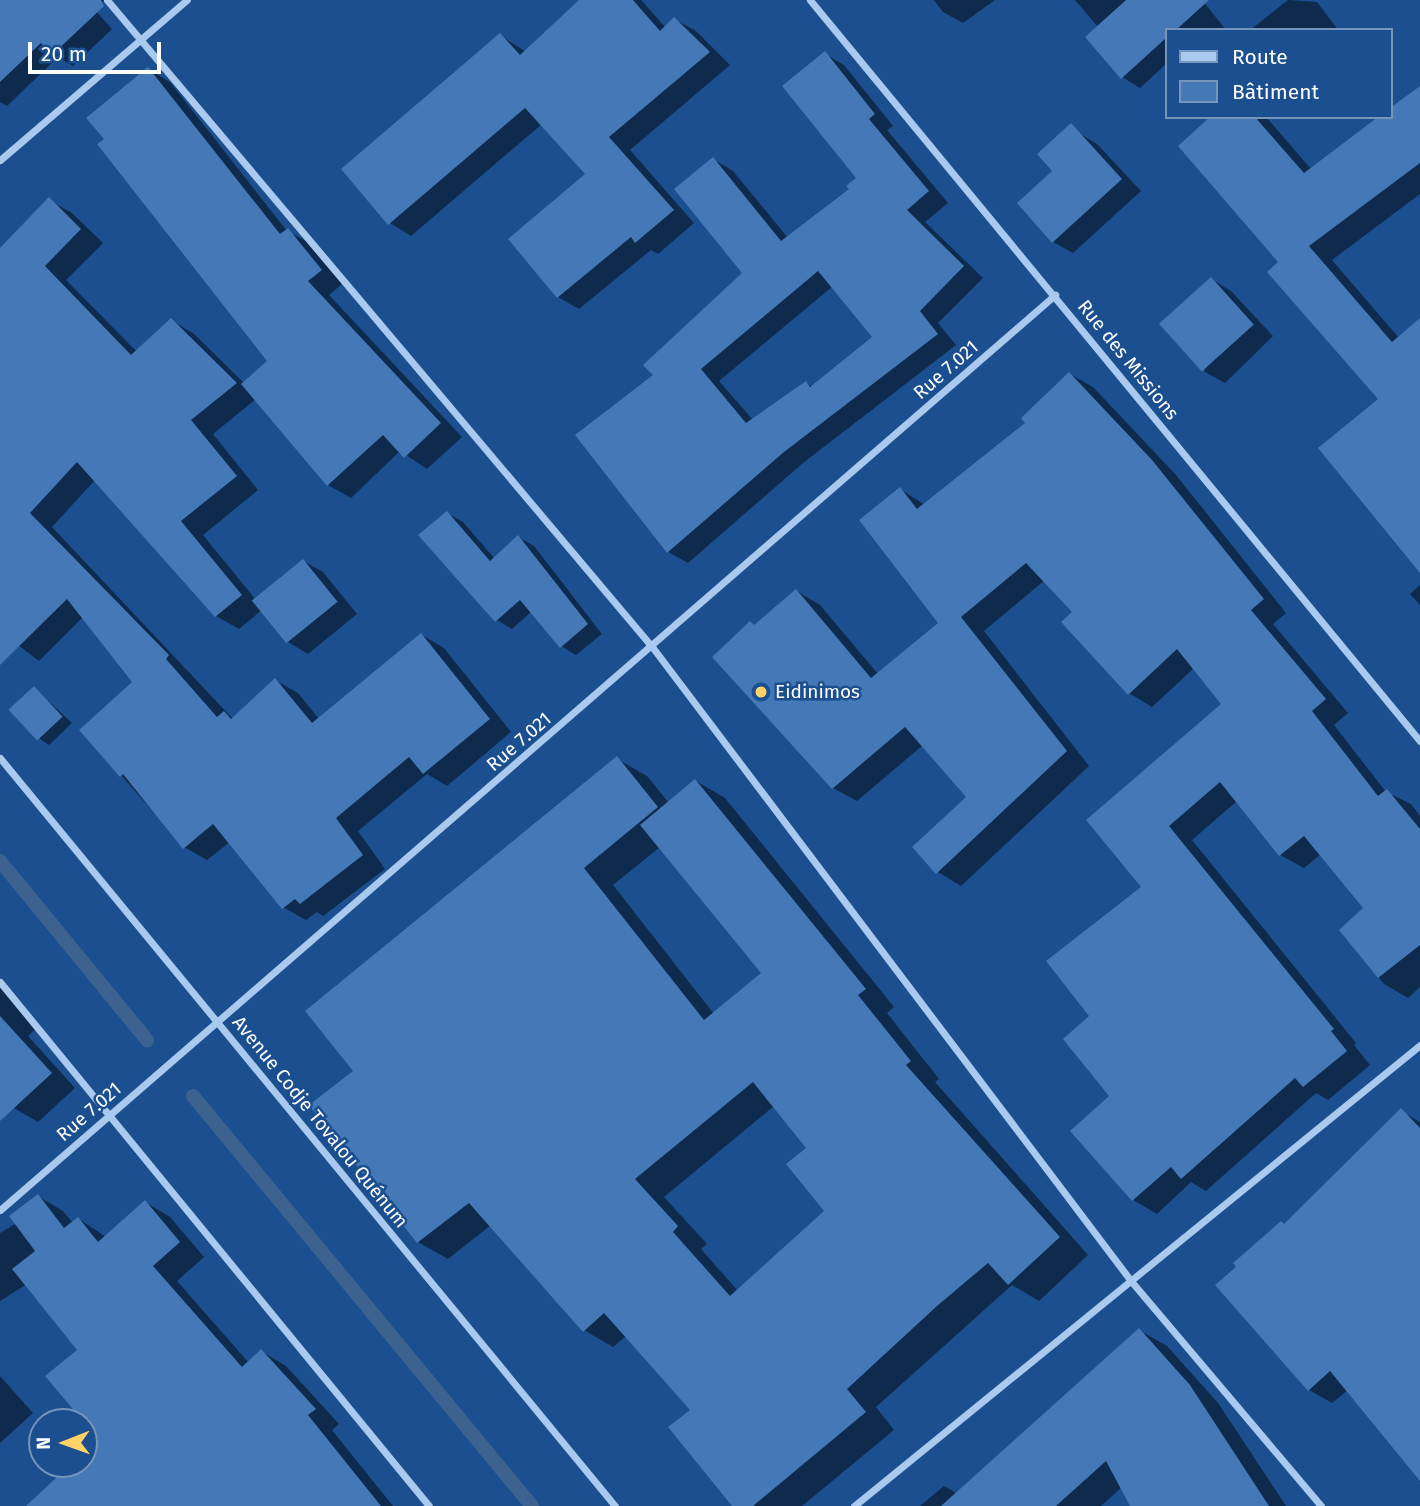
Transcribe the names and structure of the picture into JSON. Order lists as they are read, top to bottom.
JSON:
{
  "streets": {
    "street": ["Rue des Missions", "Rue 7.021", "Avenue Codje Tovalou Quénum"]
  },
  "crossings": [
    ["Rue des Missions", "Rue 7.021"],
    ["Rue 7.021", "Avenue Codje Tovalou Quénum"]
  ],
  "places": ["Eidinimos"],
  "legend": ["Route", "Bâtiment"],
  "scale_bar": "20 m",
  "north": "left"
}
